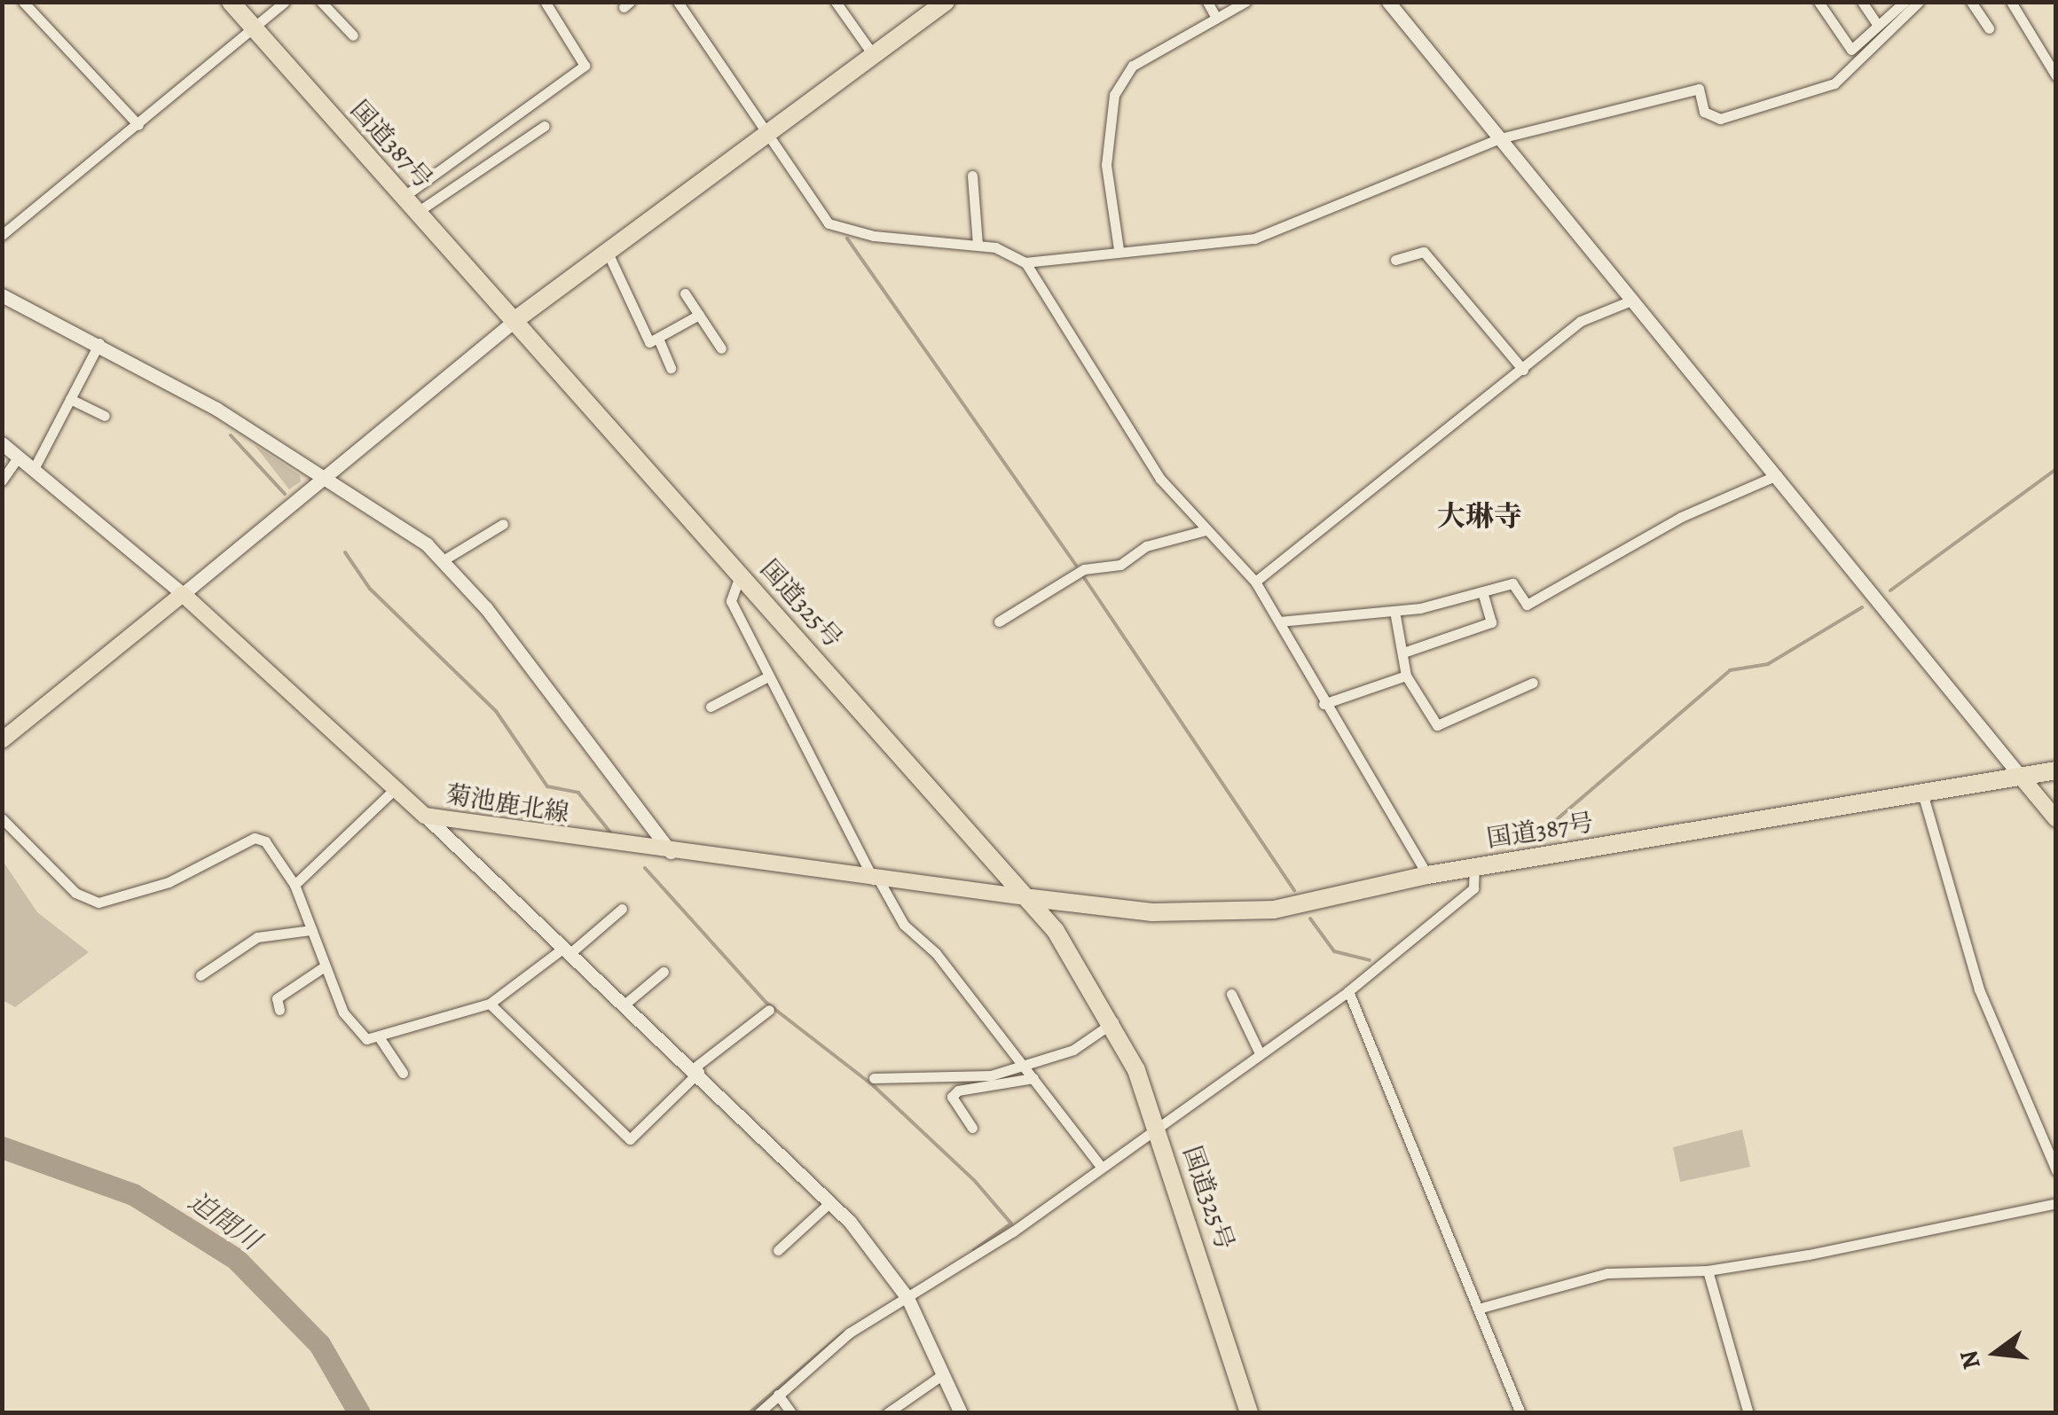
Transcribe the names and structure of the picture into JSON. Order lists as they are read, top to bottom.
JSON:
{
  "streets": {
    "highway": ["国道387号", "国道325号"],
    "main road": ["菊池鹿北線"]
  },
  "crossings": [
    ["国道387号", "国道325号"],
    ["国道387号", "菊池鹿北線"],
    ["国道325号", "菊池鹿北線"]
  ],
  "districts": ["大琳寺"],
  "water": ["迫間川"],
  "north": "left"
}
